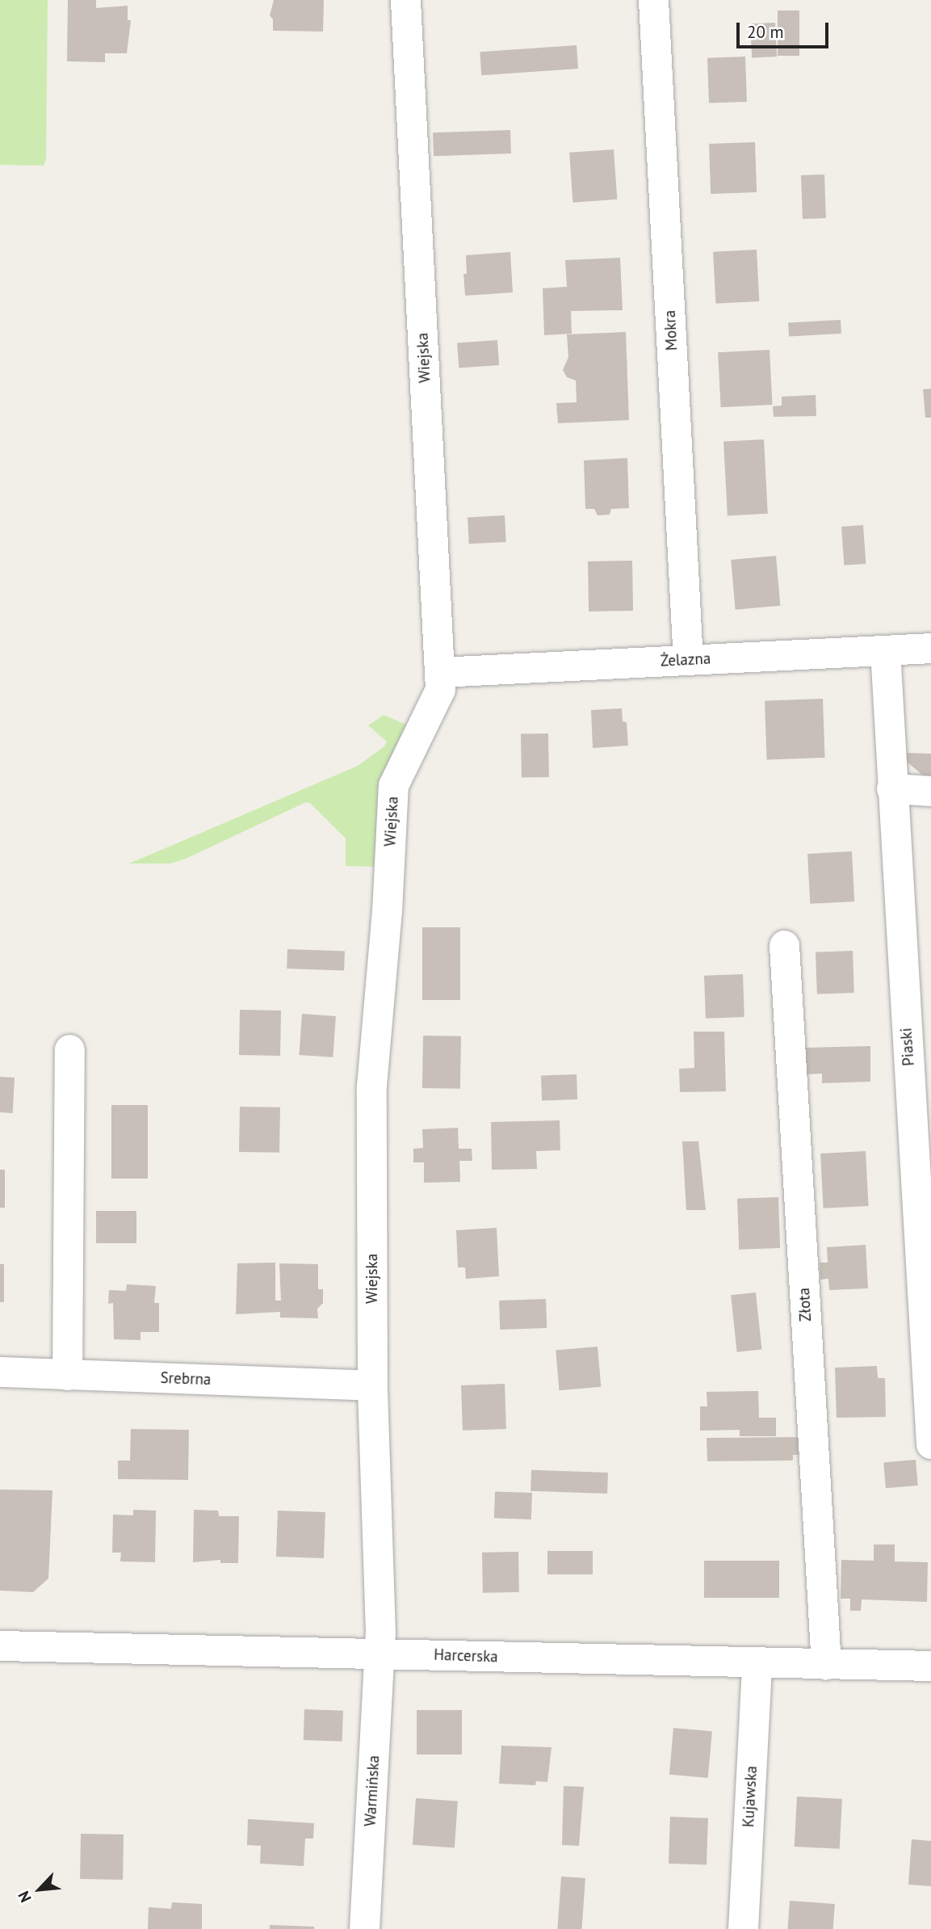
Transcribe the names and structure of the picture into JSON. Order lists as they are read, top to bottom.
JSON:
{
  "streets": {
    "street": [
      "Mokra",
      "Wiejska",
      "Żelazna",
      "Piaski",
      "Złota",
      "Srebrna",
      "Harcerska",
      "Warmińska",
      "Kujawska"
    ]
  },
  "crossings": [
    ["Mokra", "Żelazna"],
    ["Wiejska", "Żelazna"],
    ["Wiejska", "Srebrna"],
    ["Wiejska", "Harcerska"],
    ["Wiejska", "Warmińska"],
    ["Żelazna", "Piaski"],
    ["Złota", "Harcerska"],
    ["Harcerska", "Warmińska"],
    ["Harcerska", "Kujawska"]
  ],
  "scale_bar": "20 m",
  "north": "bottom left"
}
